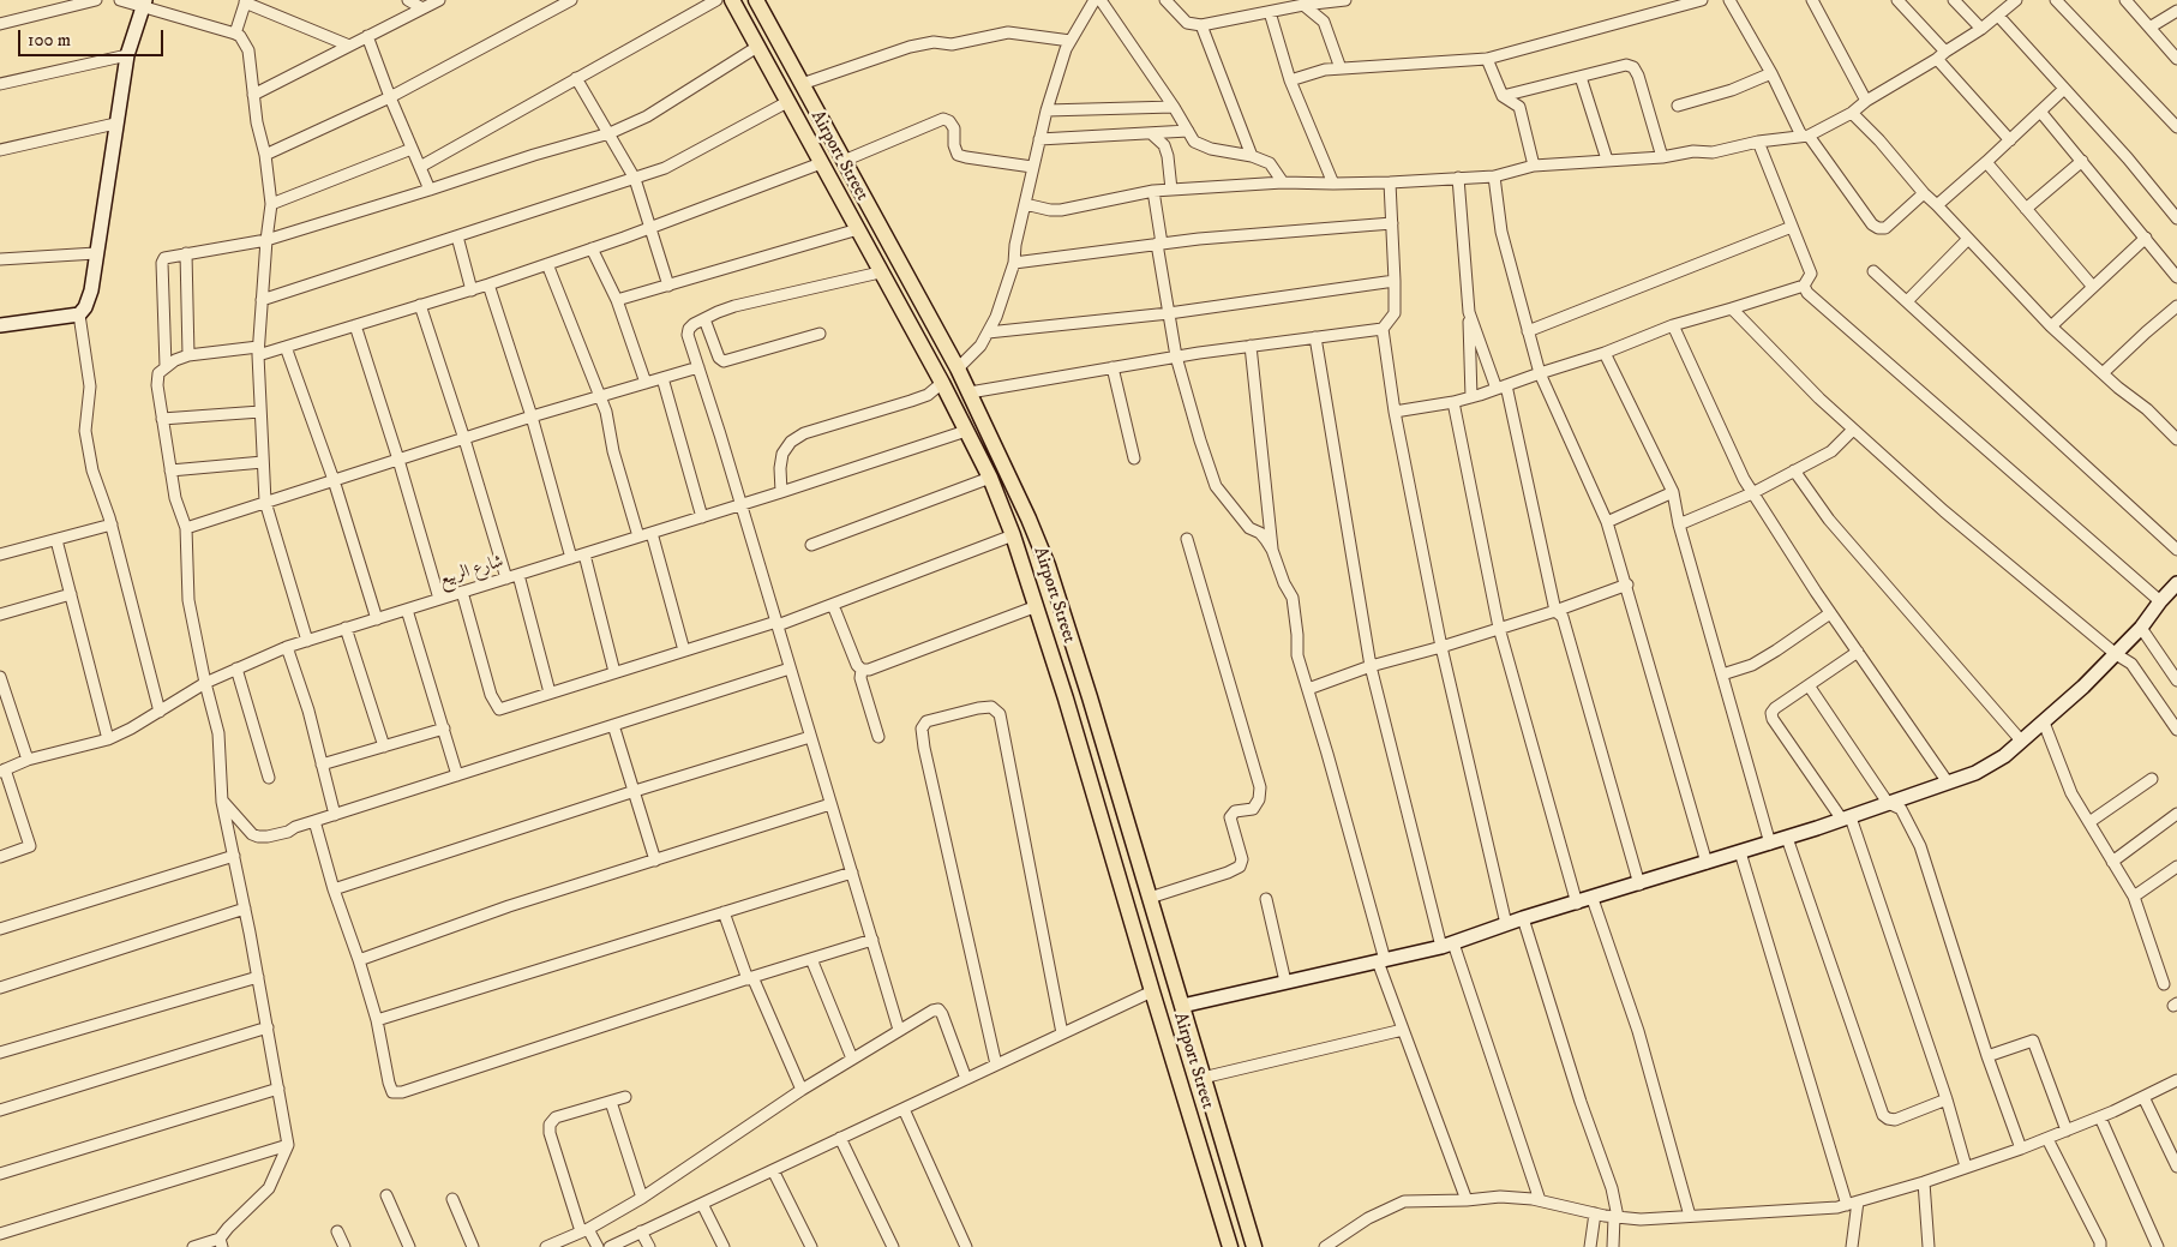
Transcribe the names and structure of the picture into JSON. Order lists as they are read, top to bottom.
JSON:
{
  "streets": {
    "main road": ["Airport Street"],
    "street": ["شارع الربيع"]
  },
  "crossings": [
    ["Airport Street", "شارع الربيع"]
  ],
  "scale_bar": "100 m"
}
